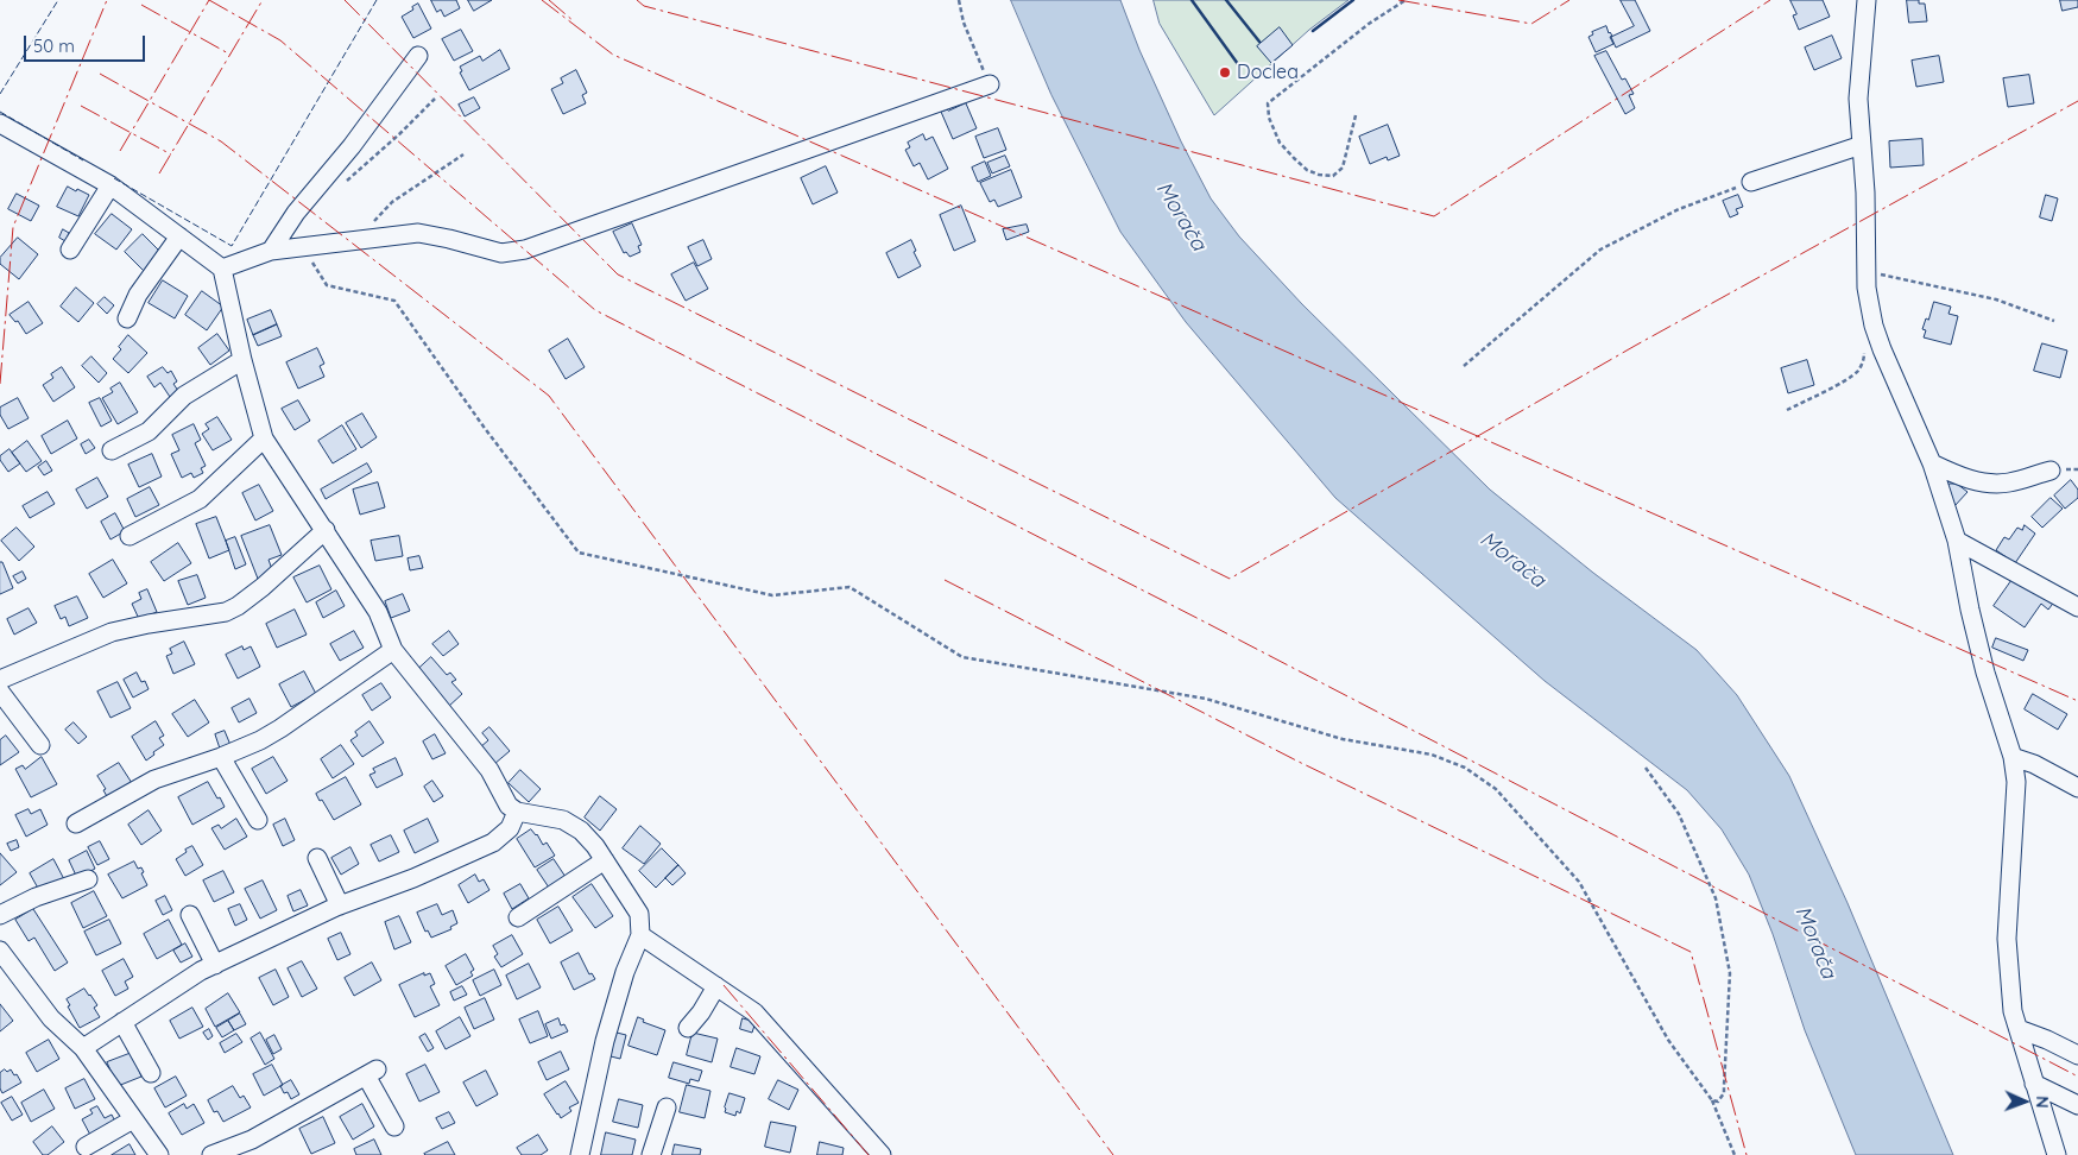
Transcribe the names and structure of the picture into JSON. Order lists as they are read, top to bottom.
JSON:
{
  "water": ["Morača"],
  "places": ["Doclea"],
  "scale_bar": "50 m",
  "north": "right"
}
